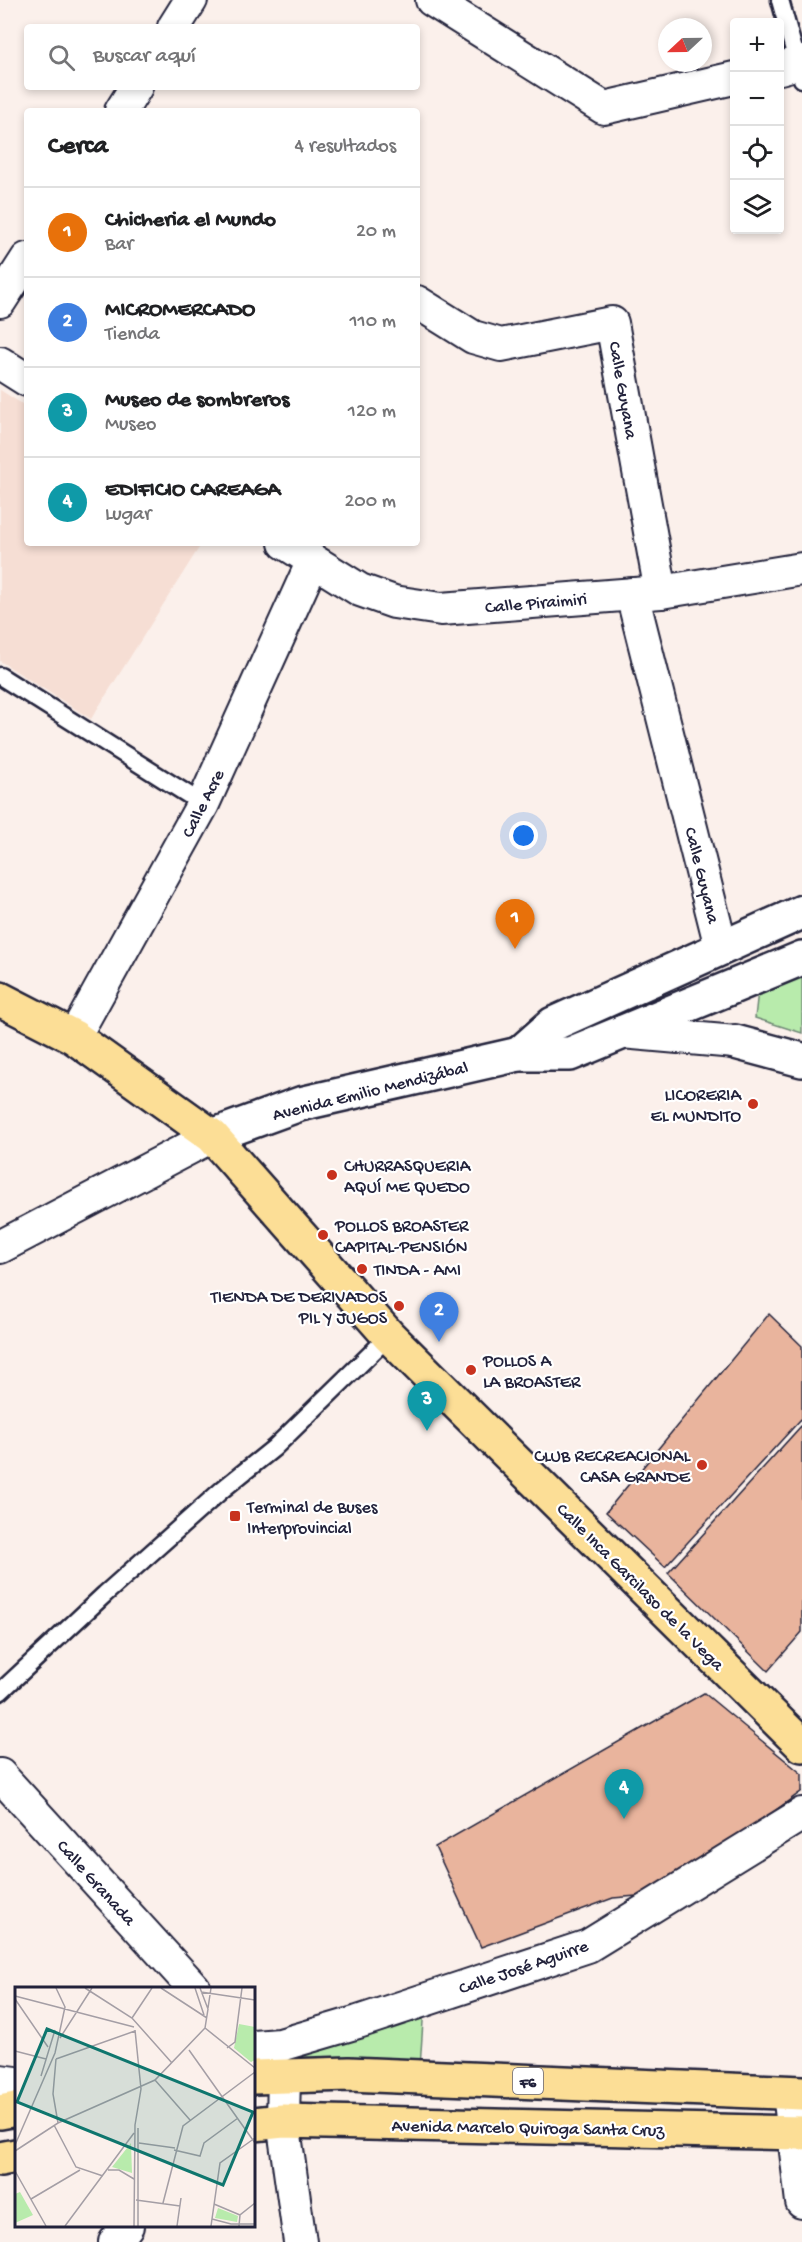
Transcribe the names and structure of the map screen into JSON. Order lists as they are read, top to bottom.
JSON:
{
  "streets": {
    "main road": [
      "Avenida Emilio Mendizábal",
      "Calle Inca Garcilaso de la Vega",
      "F6",
      "Avenida Marcelo Quiroga Santa Cruz"
    ],
    "street": [
      "Calle Guyana",
      "Calle Piraimiri",
      "Calle Acre",
      "Calle Granada",
      "Calle José Aguirre"
    ]
  },
  "crossings": [
    ["Calle Guyana", "Calle Piraimiri"],
    ["Calle Guyana", "Avenida Emilio Mendizábal"],
    ["Calle Piraimiri", "Calle Acre"],
    ["Calle Acre", "Calle Inca Garcilaso de la Vega"],
    ["Avenida Emilio Mendizábal", "Calle Inca Garcilaso de la Vega"]
  ],
  "places": {
    "other": [
      "LICORERIA EL MUNDITO",
      "CHURRASQUERIA AQUÍ ME QUEDO",
      "POLLOS BROASTER CAPITAL-PENSIÓN",
      "TINDA - AMI",
      "TIENDA DE DERIVADOS PIL Y JUGOS",
      "POLLOS A LA BROASTER",
      "CLUB RECREACIONAL CASA GRANDE"
    ],
    "transit": ["Terminal de Buses Interprovincial"]
  },
  "north": "left",
  "page": {
    "map_buttons": ["+", "−"],
    "search": "Buscar aquí",
    "heading": ["Cerca", "4 resultados"],
    "list": [
      {
        "mark": "1",
        "name": "Chicheria el Mundo",
        "note": "Bar",
        "value": "20 m"
      },
      {
        "mark": "2",
        "name": "MICROMERCADO",
        "note": "Tienda",
        "value": "110 m"
      },
      {
        "mark": "3",
        "name": "Museo de sombreros",
        "note": "Museo",
        "value": "120 m"
      },
      {
        "mark": "4",
        "name": "EDIFICIO CAREAGA",
        "note": "Lugar",
        "value": "200 m"
      }
    ],
    "pins": [
      "1",
      "2",
      "3",
      "4"
    ]
  }
}
